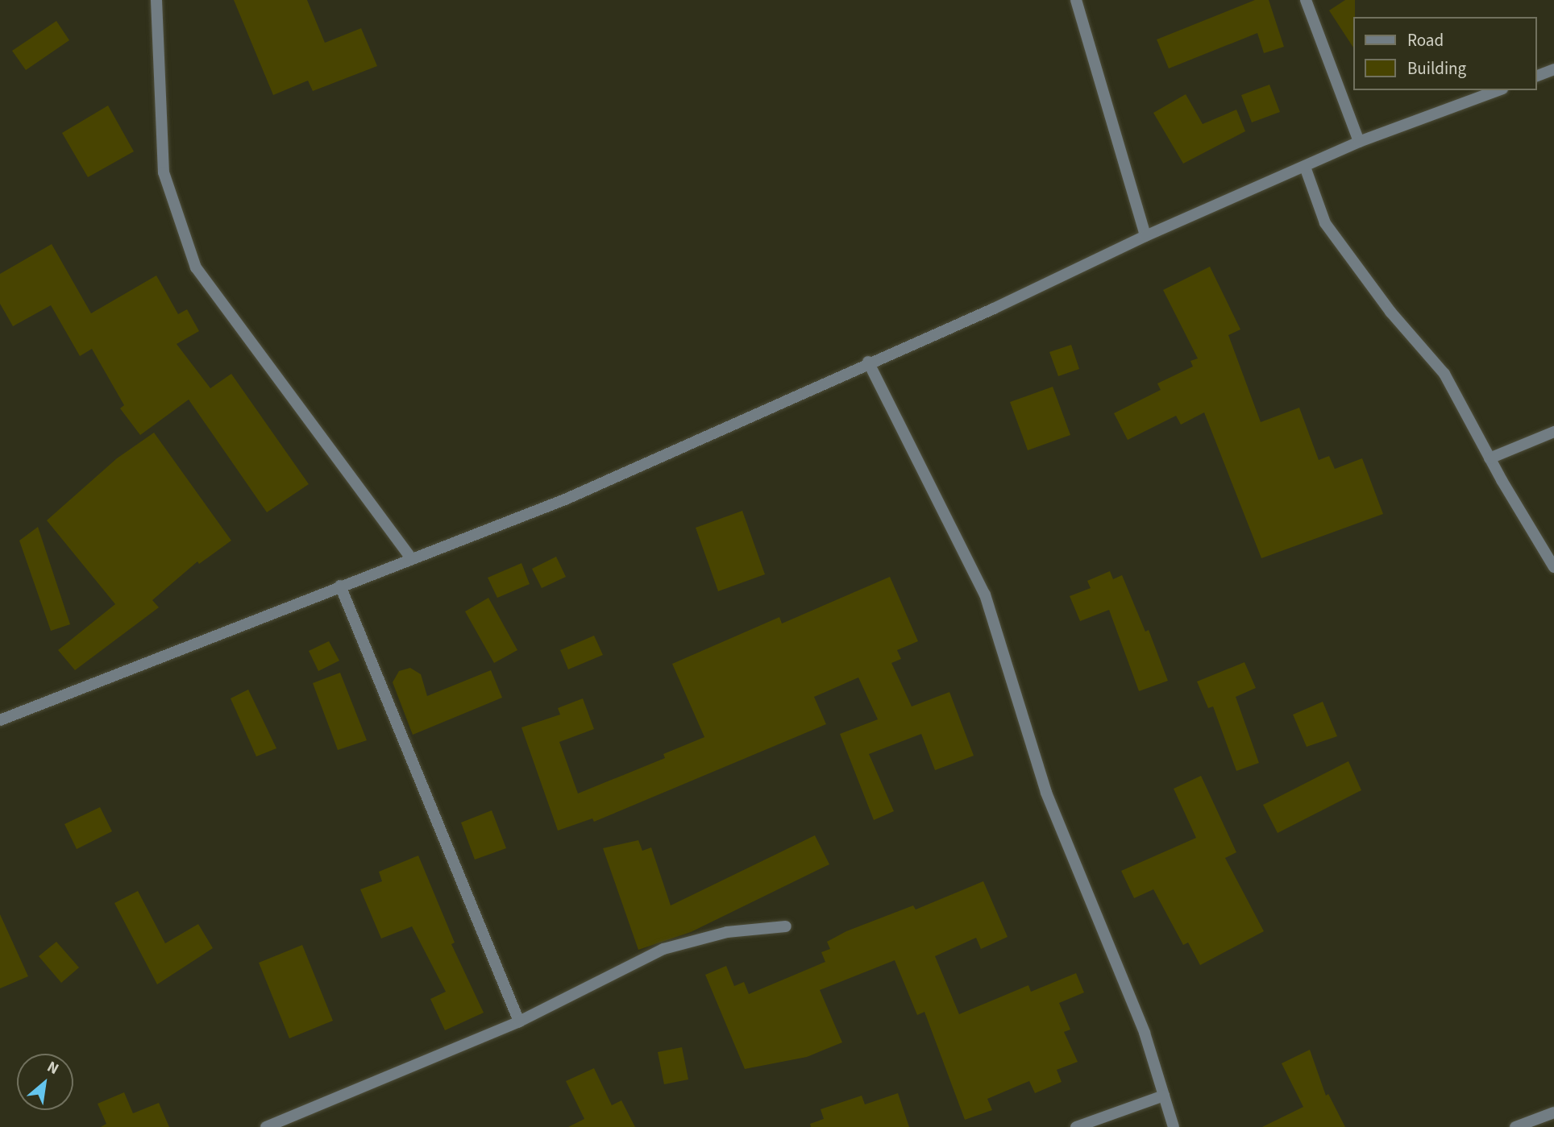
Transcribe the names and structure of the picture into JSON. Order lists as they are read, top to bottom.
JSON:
{
  "legend": ["Road", "Building"],
  "north": "top right"
}
